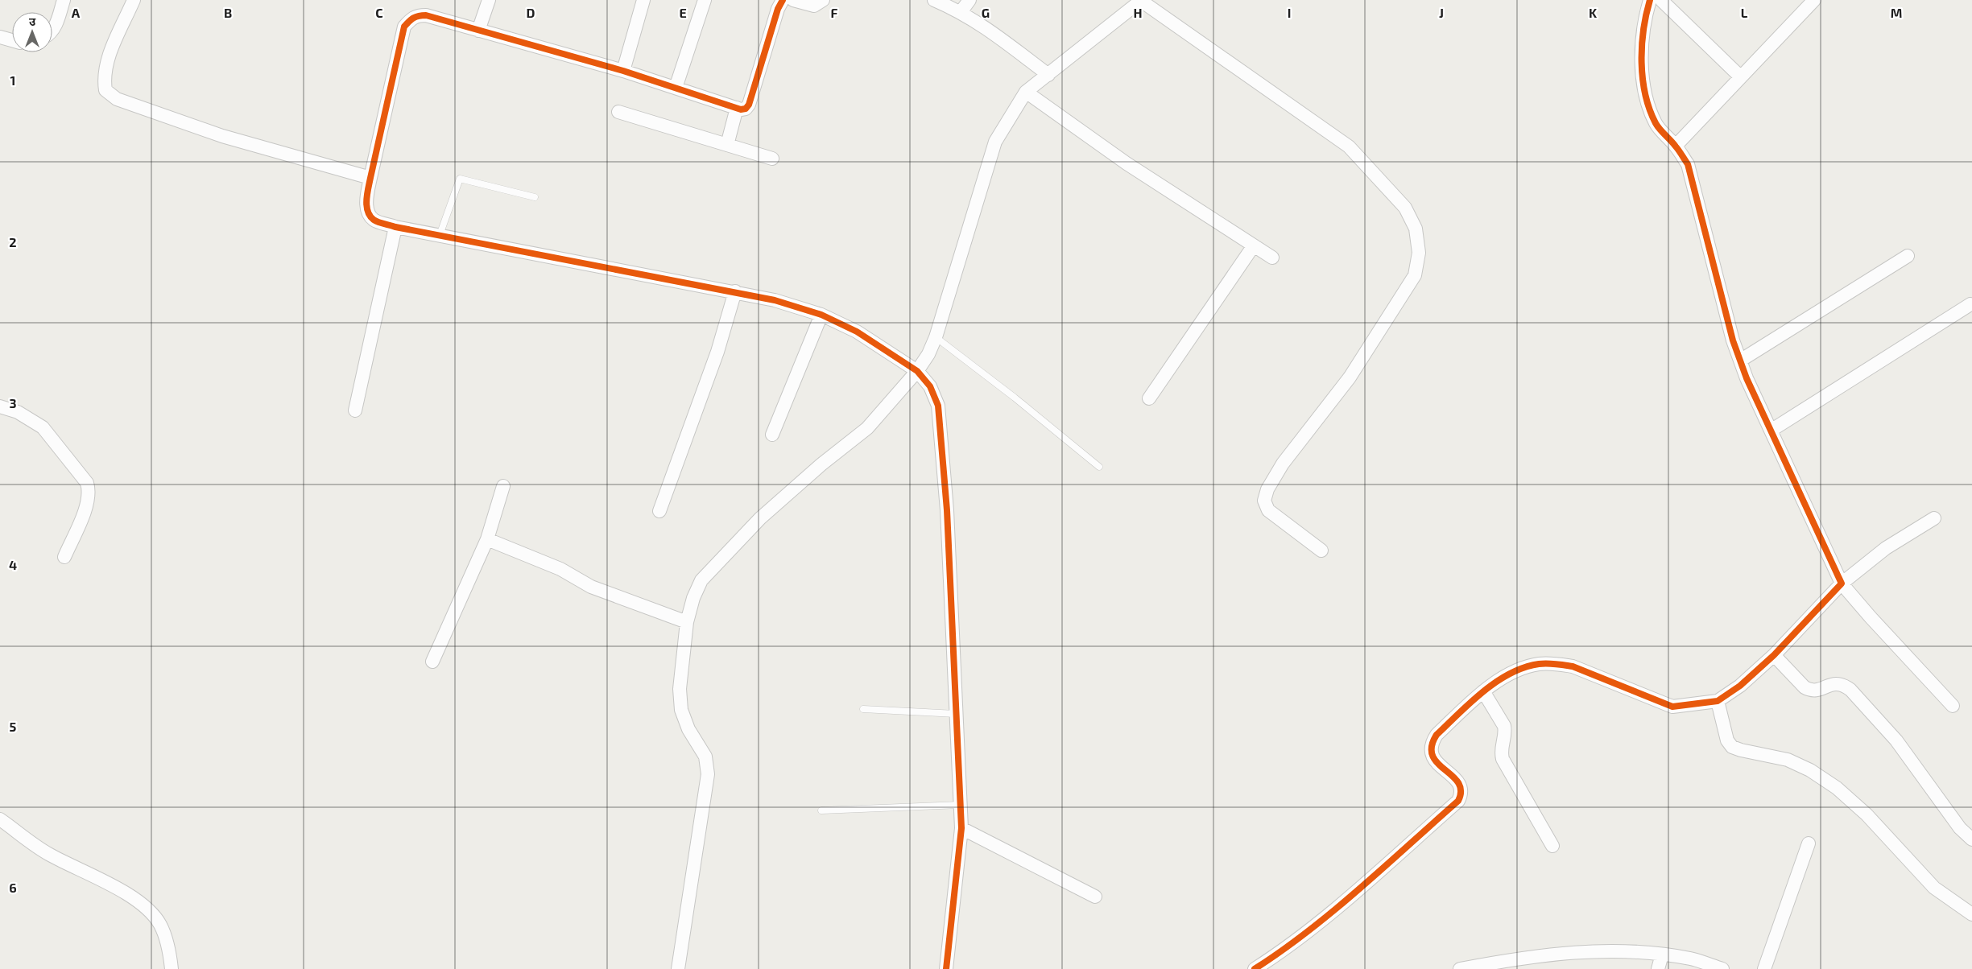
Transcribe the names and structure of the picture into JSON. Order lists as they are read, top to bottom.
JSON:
{
  "north": "top",
  "grid": {
    "columns": [
      "A",
      "B",
      "C",
      "D",
      "E",
      "F",
      "G",
      "H",
      "I",
      "J",
      "K",
      "L",
      "M"
    ],
    "rows": [
      "1",
      "2",
      "3",
      "4",
      "5",
      "6"
    ]
  }
}
